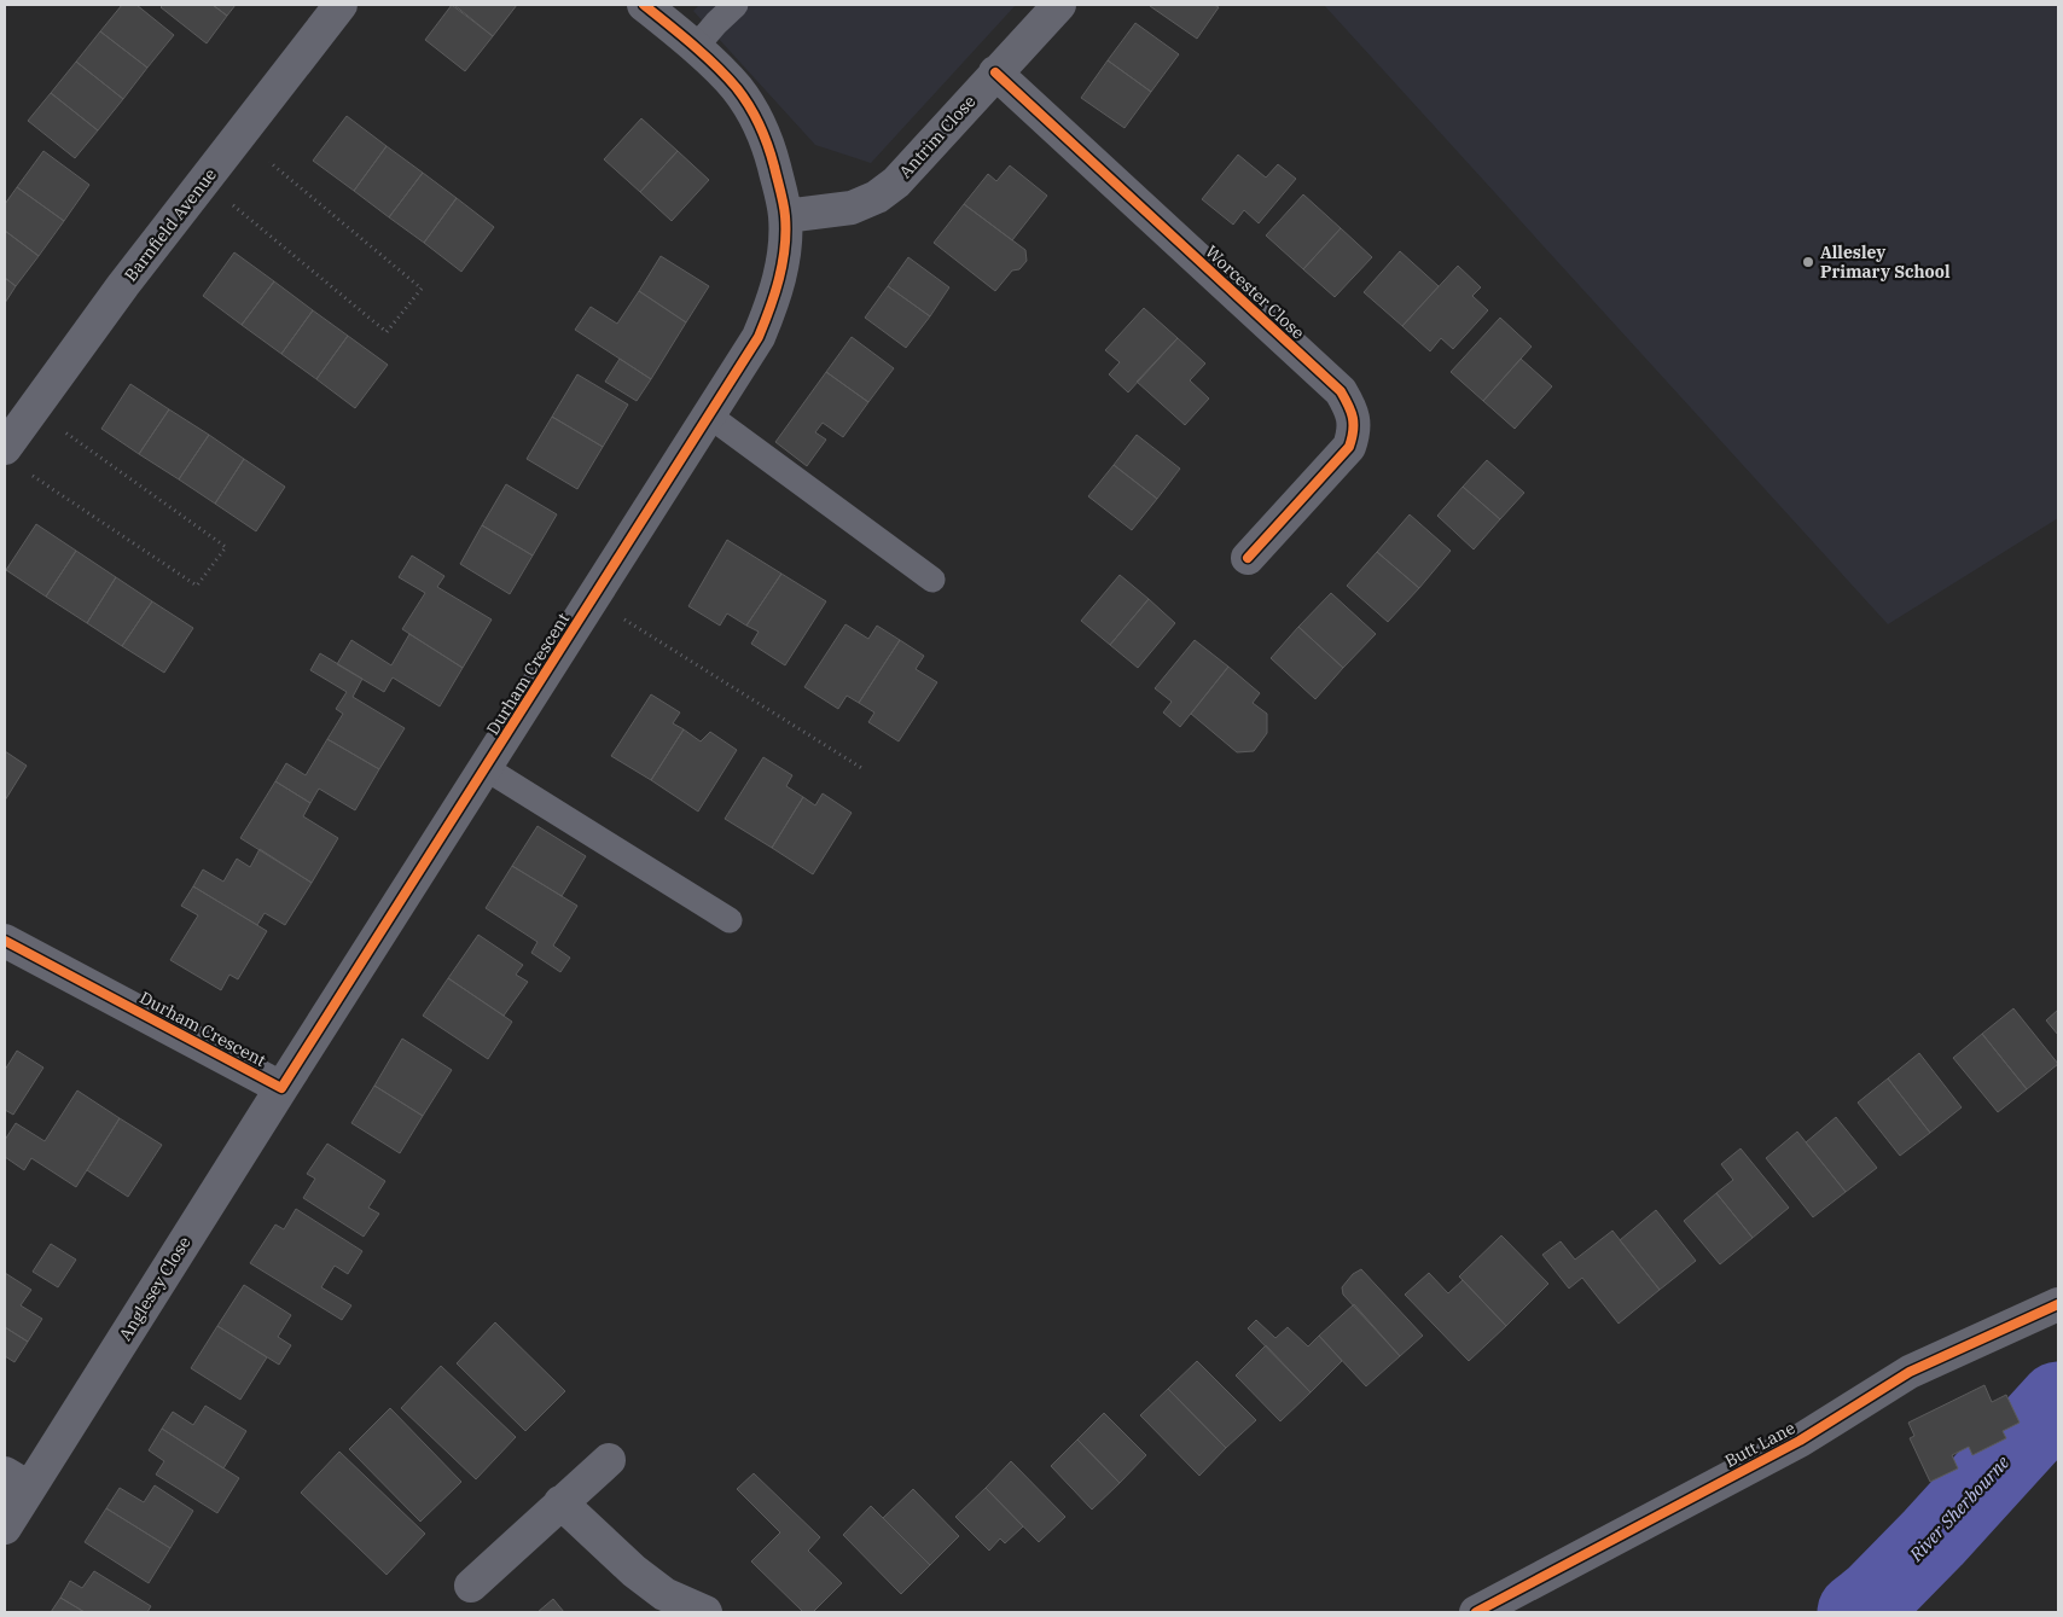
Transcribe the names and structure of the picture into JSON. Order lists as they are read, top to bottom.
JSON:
{
  "streets": {
    "street": [
      "Antrim Close",
      "Barnfield Avenue",
      "Worcester Close",
      "Durham Crescent",
      "Anglesey Close",
      "Butt Lane"
    ]
  },
  "crossings": [
    ["Antrim Close", "Worcester Close"],
    ["Antrim Close", "Durham Crescent"],
    ["Durham Crescent", "Anglesey Close"]
  ],
  "water": ["River Sherbourne"],
  "places": ["Allesley Primary School"]
}
